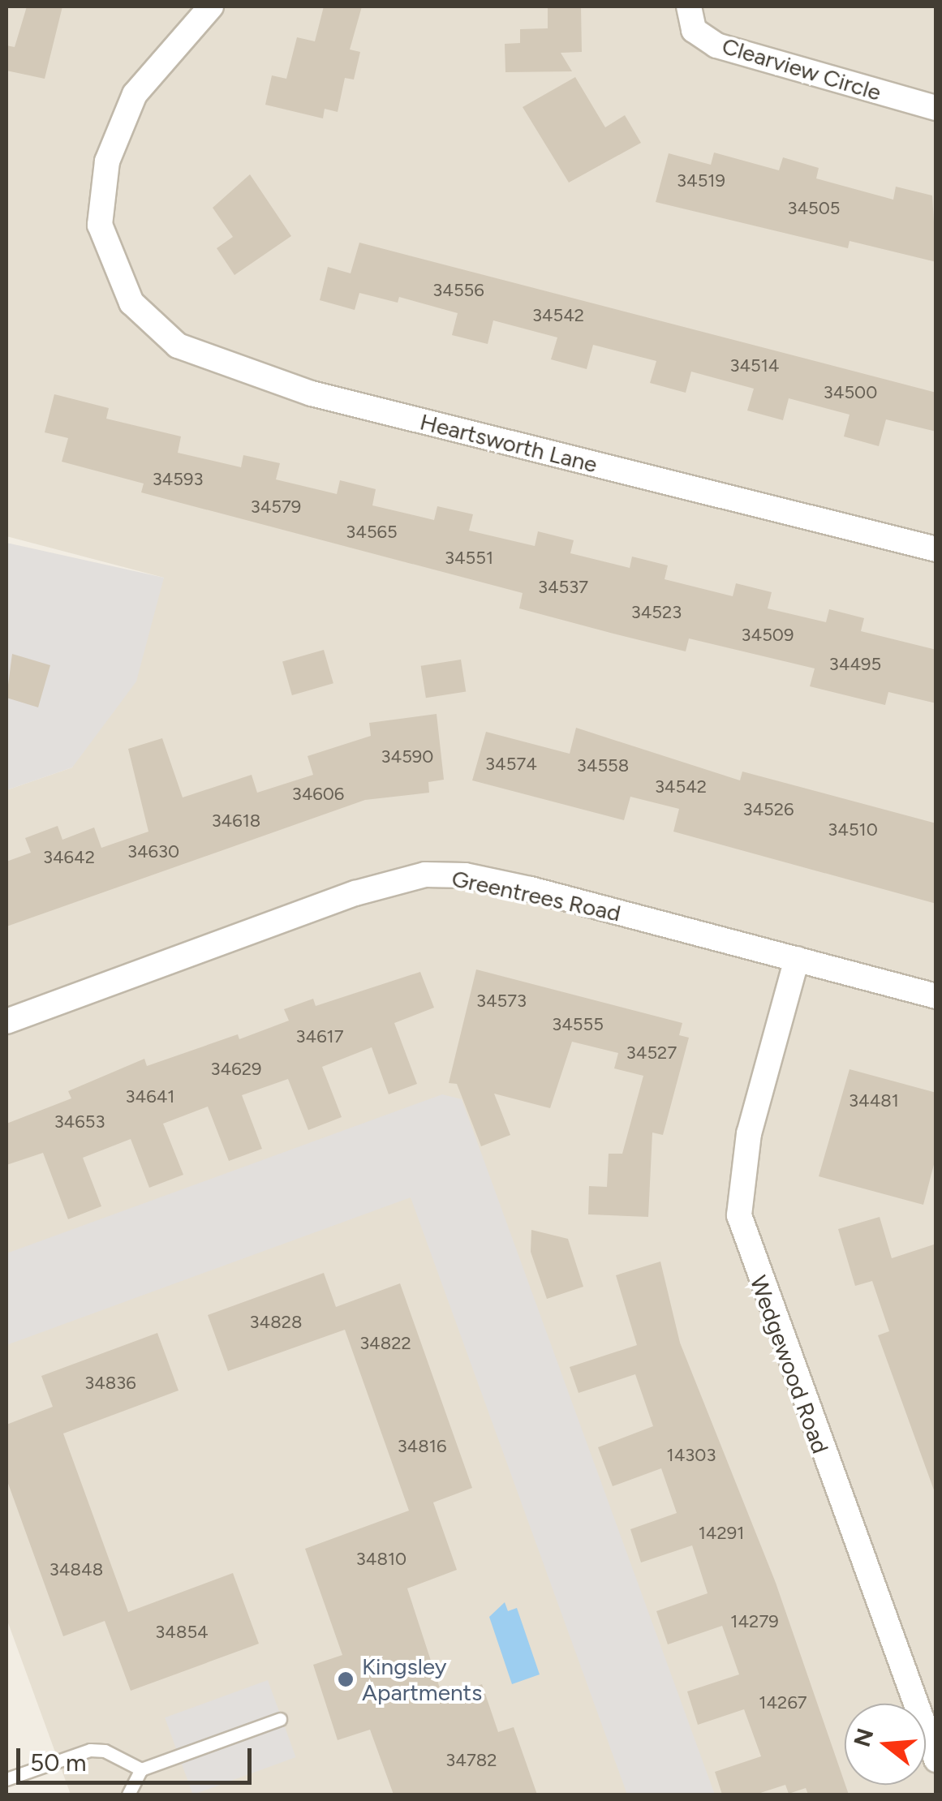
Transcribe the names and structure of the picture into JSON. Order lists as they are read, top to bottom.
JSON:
{
  "streets": {
    "street": [
      "Clearview Circle",
      "Heartsworth Lane",
      "Greentrees Road",
      "Wedgewood Road"
    ]
  },
  "crossings": [
    ["Greentrees Road", "Wedgewood Road"]
  ],
  "places": ["Kingsley Apartments"],
  "house_numbers": [
    "34519",
    "34505",
    "34556",
    "34542",
    "34514",
    "34500",
    "34593",
    "34579",
    "34565",
    "34551",
    "34537",
    "34523",
    "34509",
    "34495",
    "34590",
    "34574",
    "34558",
    "34542",
    "34606",
    "34526",
    "34618",
    "34510",
    "34630",
    "34642",
    "34573",
    "34555",
    "34617",
    "34527",
    "34629",
    "34641",
    "34481",
    "34653",
    "34828",
    "34822",
    "34836",
    "34816",
    "14303",
    "14291",
    "34810",
    "34848",
    "14279",
    "34854",
    "14267",
    "34782"
  ],
  "scale_bar": "50 m",
  "north": "left"
}
